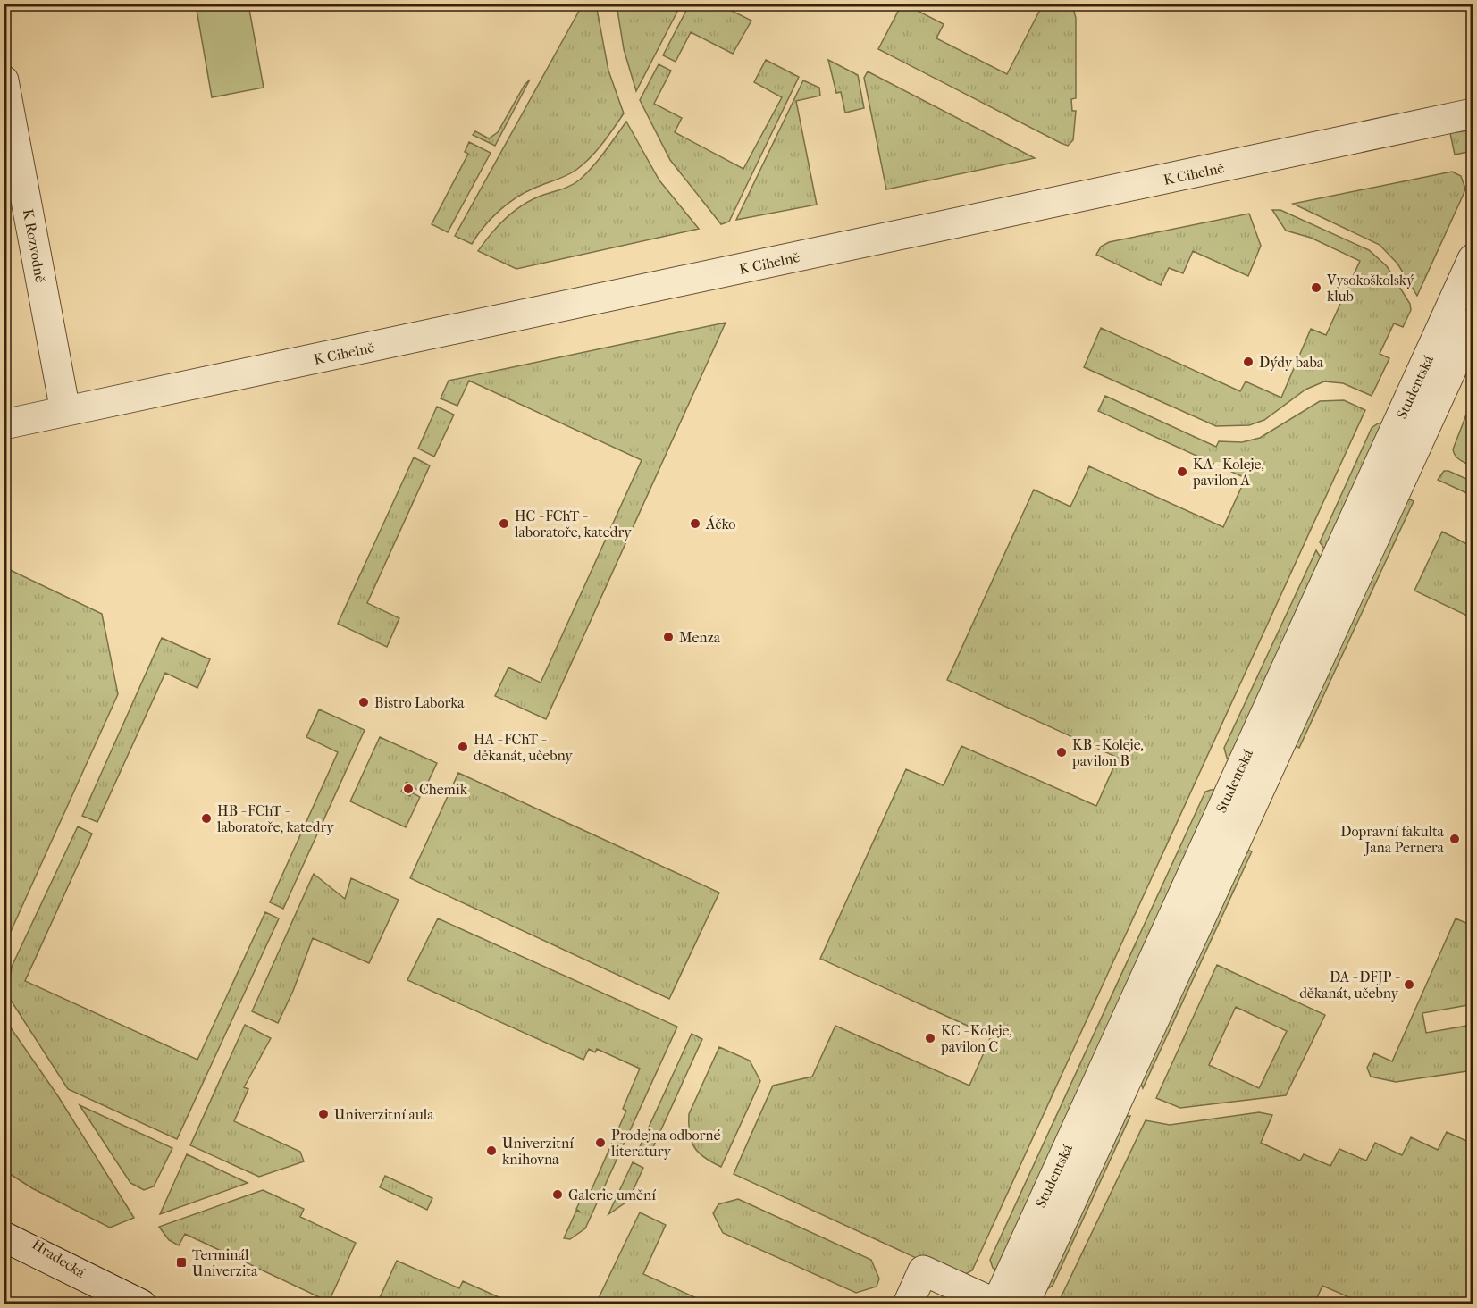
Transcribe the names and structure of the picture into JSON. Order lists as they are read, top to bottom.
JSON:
{
  "streets": {
    "street": [
      "K Cihelně",
      "K Rozvodně",
      "Studentská",
      "Hradecká"
    ]
  },
  "crossings": [
    ["K Cihelně", "K Rozvodně"]
  ],
  "places": {
    "other": [
      "Vysokoškolský klub",
      "Dýdy baba",
      "KA - Koleje, pavilon A",
      "HC - FChT - laboratoře, katedry",
      "Áčko",
      "Menza",
      "Bistro Laborka",
      "HA - FChT - děkanát, učebny",
      "KB - Koleje, pavilon B",
      "Chemik",
      "HB - FChT - laboratoře, katedry",
      "Dopravní fakulta Jana Pernera",
      "DA - DFJP - děkanát, učebny",
      "KC - Koleje, pavilon C",
      "Univerzitní aula",
      "Prodejna odborné literatury",
      "Univerzitní knihovna",
      "Galerie umění"
    ],
    "transit": ["Terminál Univerzita"]
  }
}
